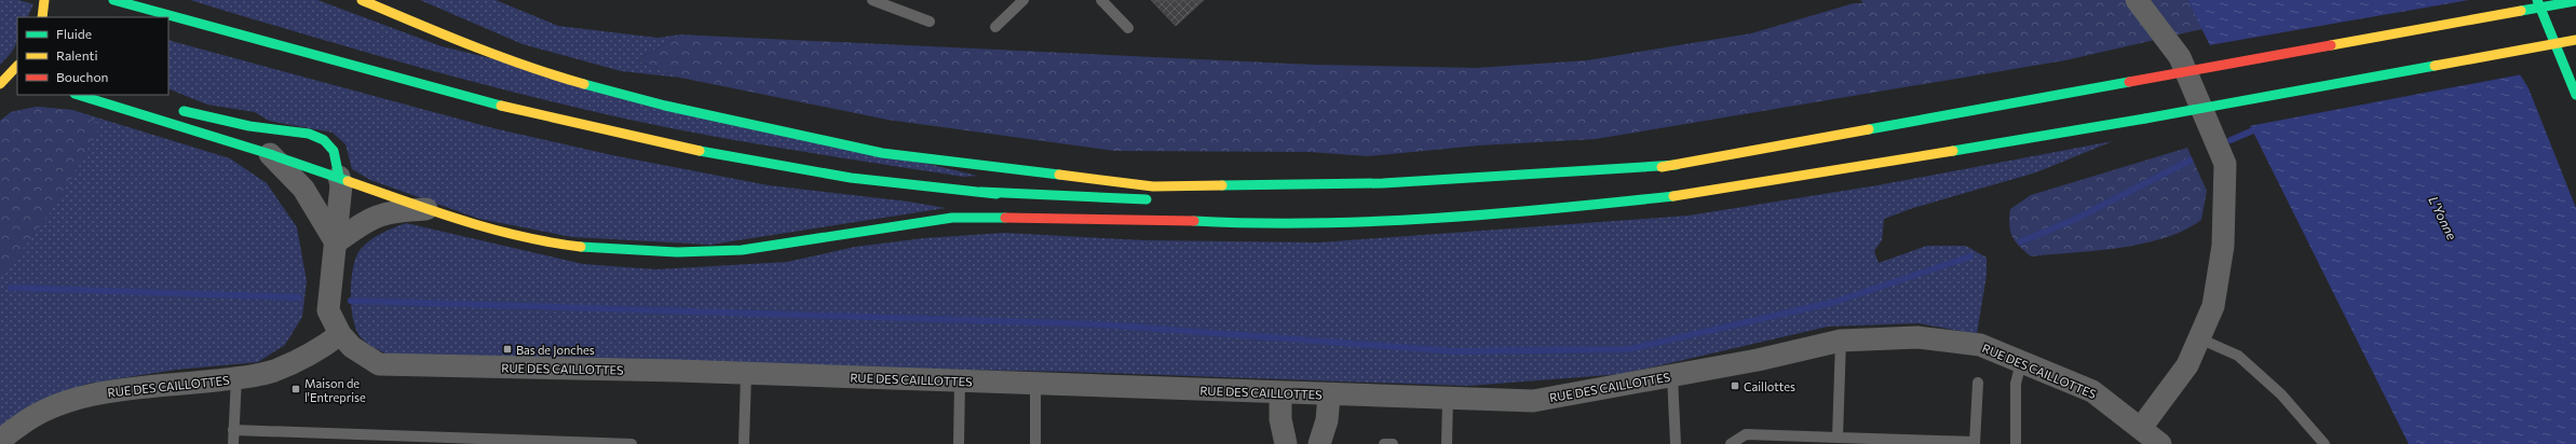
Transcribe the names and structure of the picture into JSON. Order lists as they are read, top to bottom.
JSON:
{
  "streets": {
    "street": ["RUE DES CAILLOTTES"]
  },
  "water": ["L'Yonne"],
  "places": {
    "transit": ["Bas de Jonches", "Caillottes", "Maison de l'Entreprise"]
  },
  "legend": ["Fluide", "Ralenti", "Bouchon"]
}
